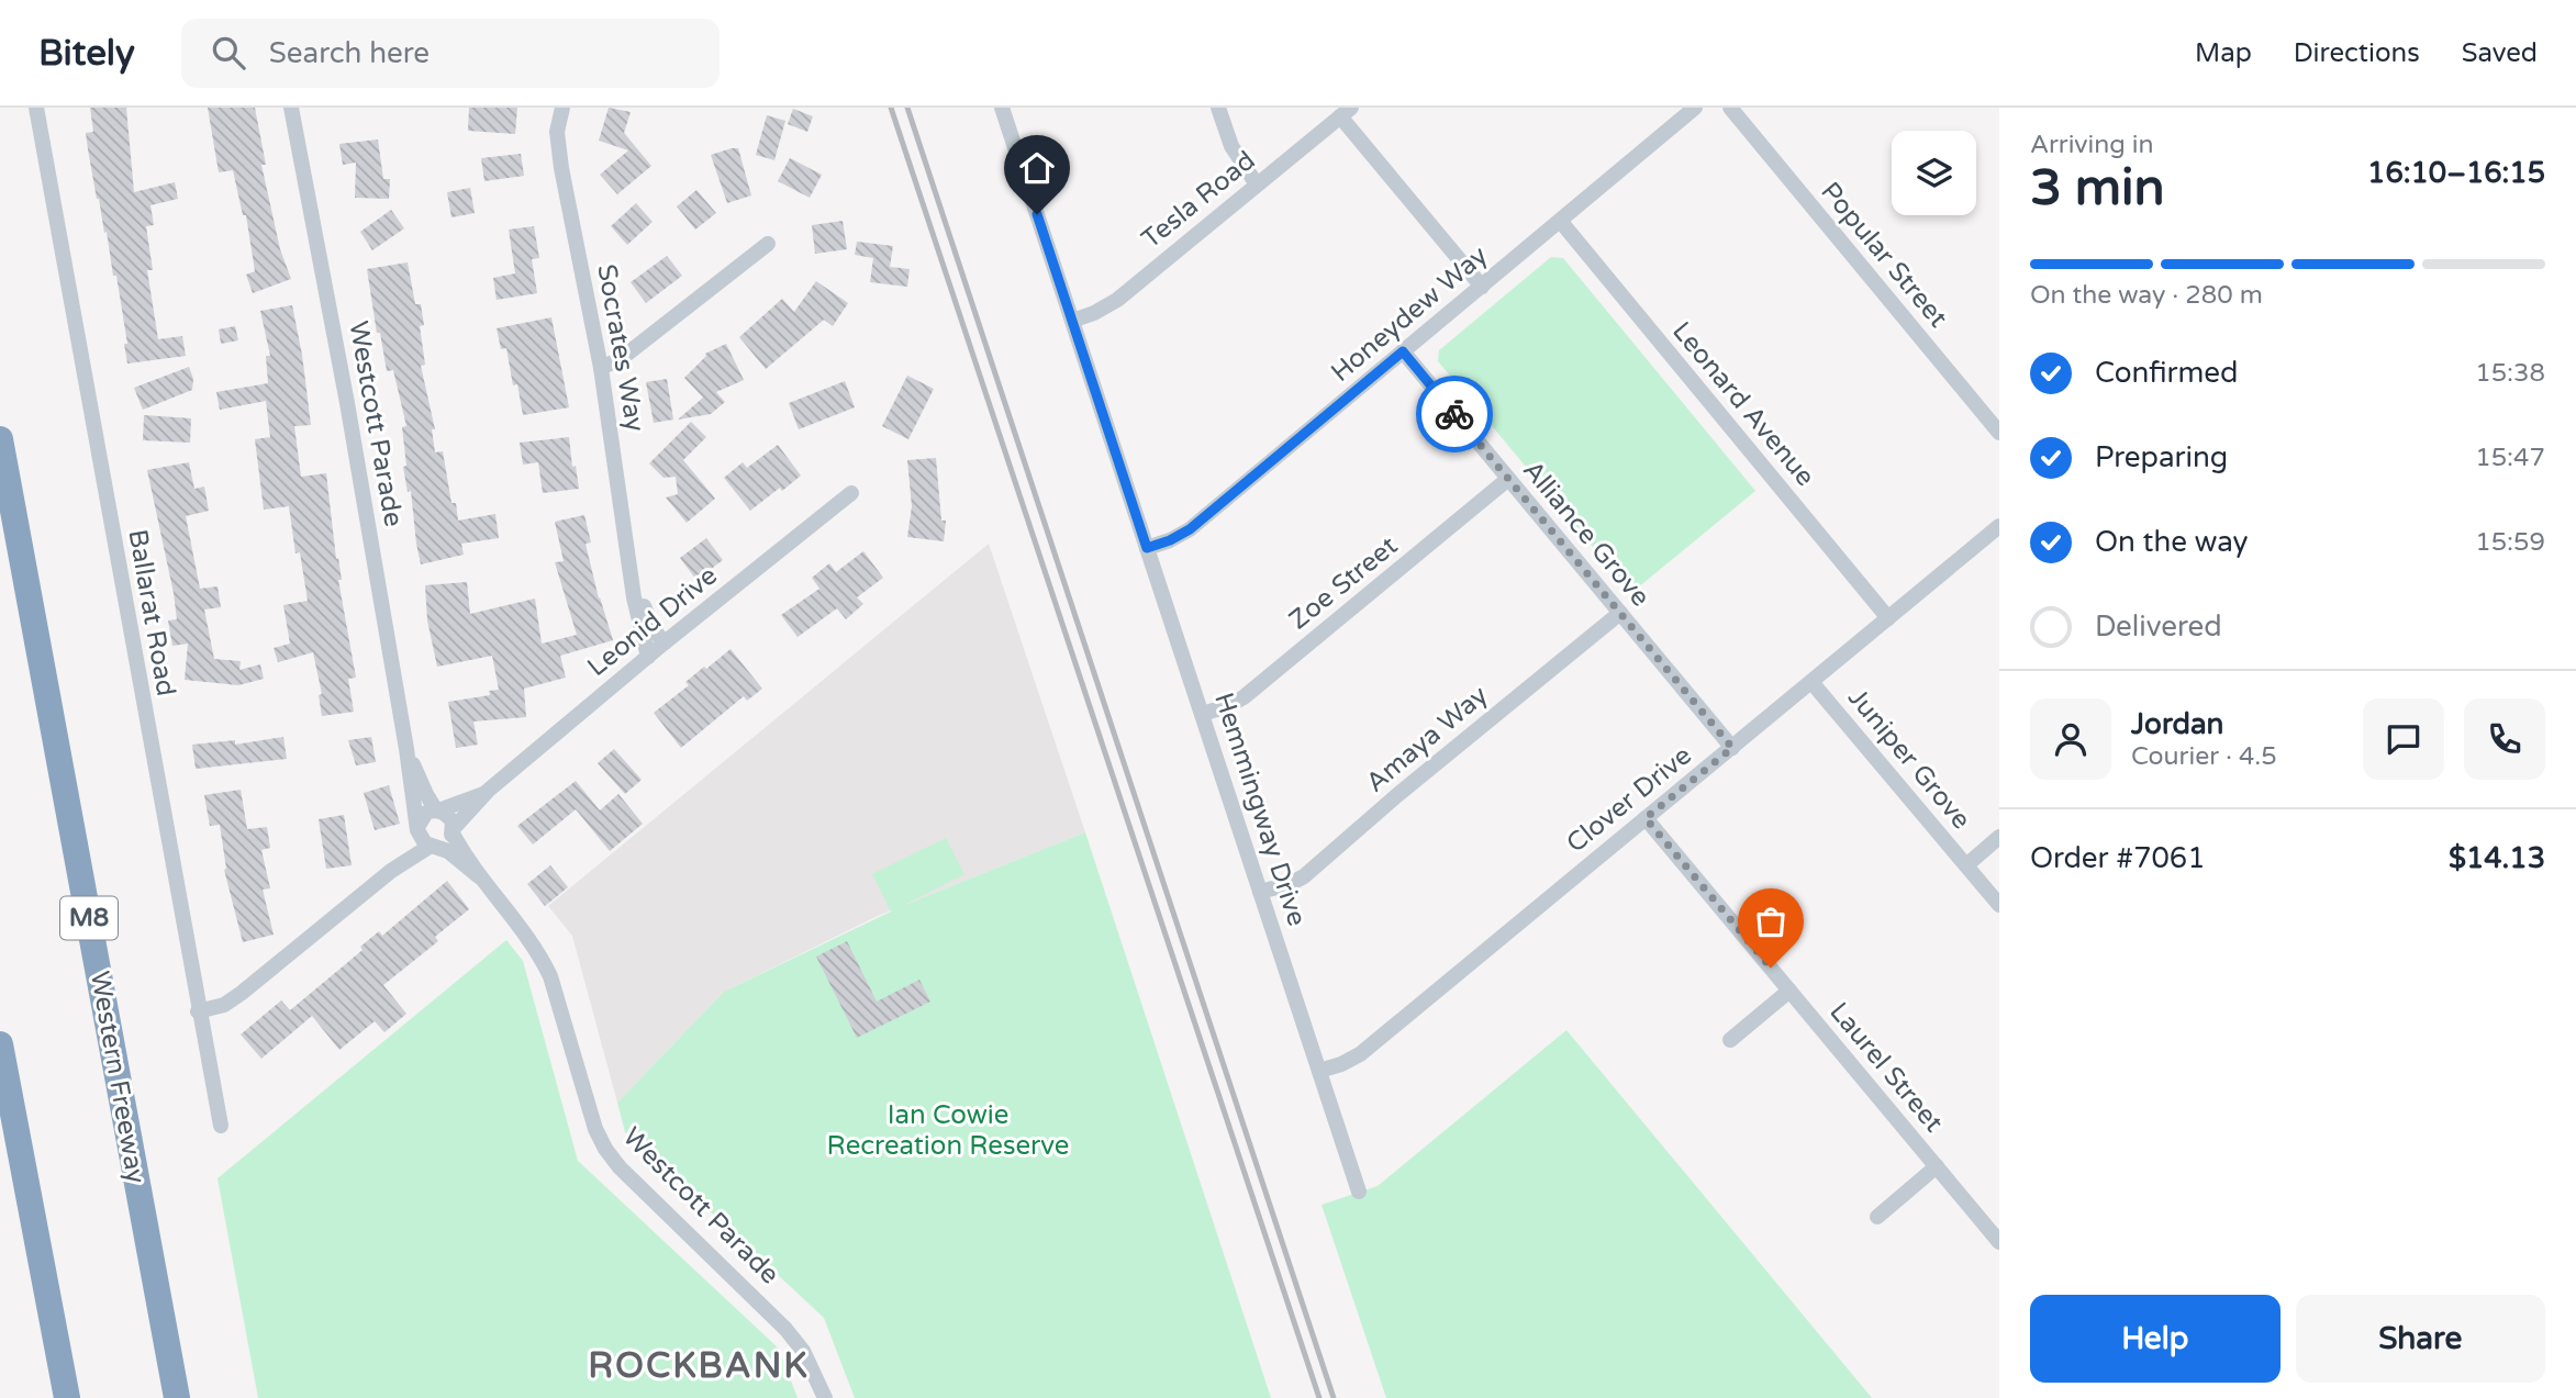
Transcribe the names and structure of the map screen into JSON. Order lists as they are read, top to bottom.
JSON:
{
  "streets": {
    "highway": ["M8", "Western Freeway"],
    "street": [
      "Tesla Road",
      "Popular Street",
      "Honeydew Way",
      "Socrates Way",
      "Leonard Avenue",
      "Westcott Parade",
      "Alliance Grove",
      "Zoe Street",
      "Ballarat Road",
      "Leonid Drive",
      "Amaya Way",
      "Juniper Grove",
      "Clover Drive",
      "Hemmingway Drive",
      "Laurel Street"
    ]
  },
  "crossings": [
    ["Tesla Road", "Hemmingway Drive"],
    ["Honeydew Way", "Leonard Avenue"],
    ["Honeydew Way", "Alliance Grove"],
    ["Honeydew Way", "Hemmingway Drive"],
    ["Socrates Way", "Leonid Drive"],
    ["Leonard Avenue", "Clover Drive"],
    ["Westcott Parade", "Leonid Drive"],
    ["Alliance Grove", "Zoe Street"],
    ["Alliance Grove", "Amaya Way"],
    ["Alliance Grove", "Clover Drive"],
    ["Zoe Street", "Hemmingway Drive"],
    ["Amaya Way", "Hemmingway Drive"],
    ["Juniper Grove", "Clover Drive"],
    ["Clover Drive", "Hemmingway Drive"],
    ["Clover Drive", "Laurel Street"]
  ],
  "districts": ["ROCKBANK"],
  "parks": ["Ian Cowie Recreation Reserve"],
  "page": {
    "header": "Bitely",
    "search": "Search here",
    "nav": ["Map", "Directions", "Saved"],
    "heading": ["3 min", "Arriving in", "16:10–16:15"],
    "panel": [
      "Jordan",
      "Courier · 4.5",
      "Order #7061",
      "$14.13"
    ],
    "bar": "On the way · 280 m",
    "list": [
      ["Confirmed", "15:38"],
      ["Preparing", "15:47"],
      ["On the way", "15:59"],
      "Delivered"
    ],
    "buttons": ["Help", "Share"]
  }
}
